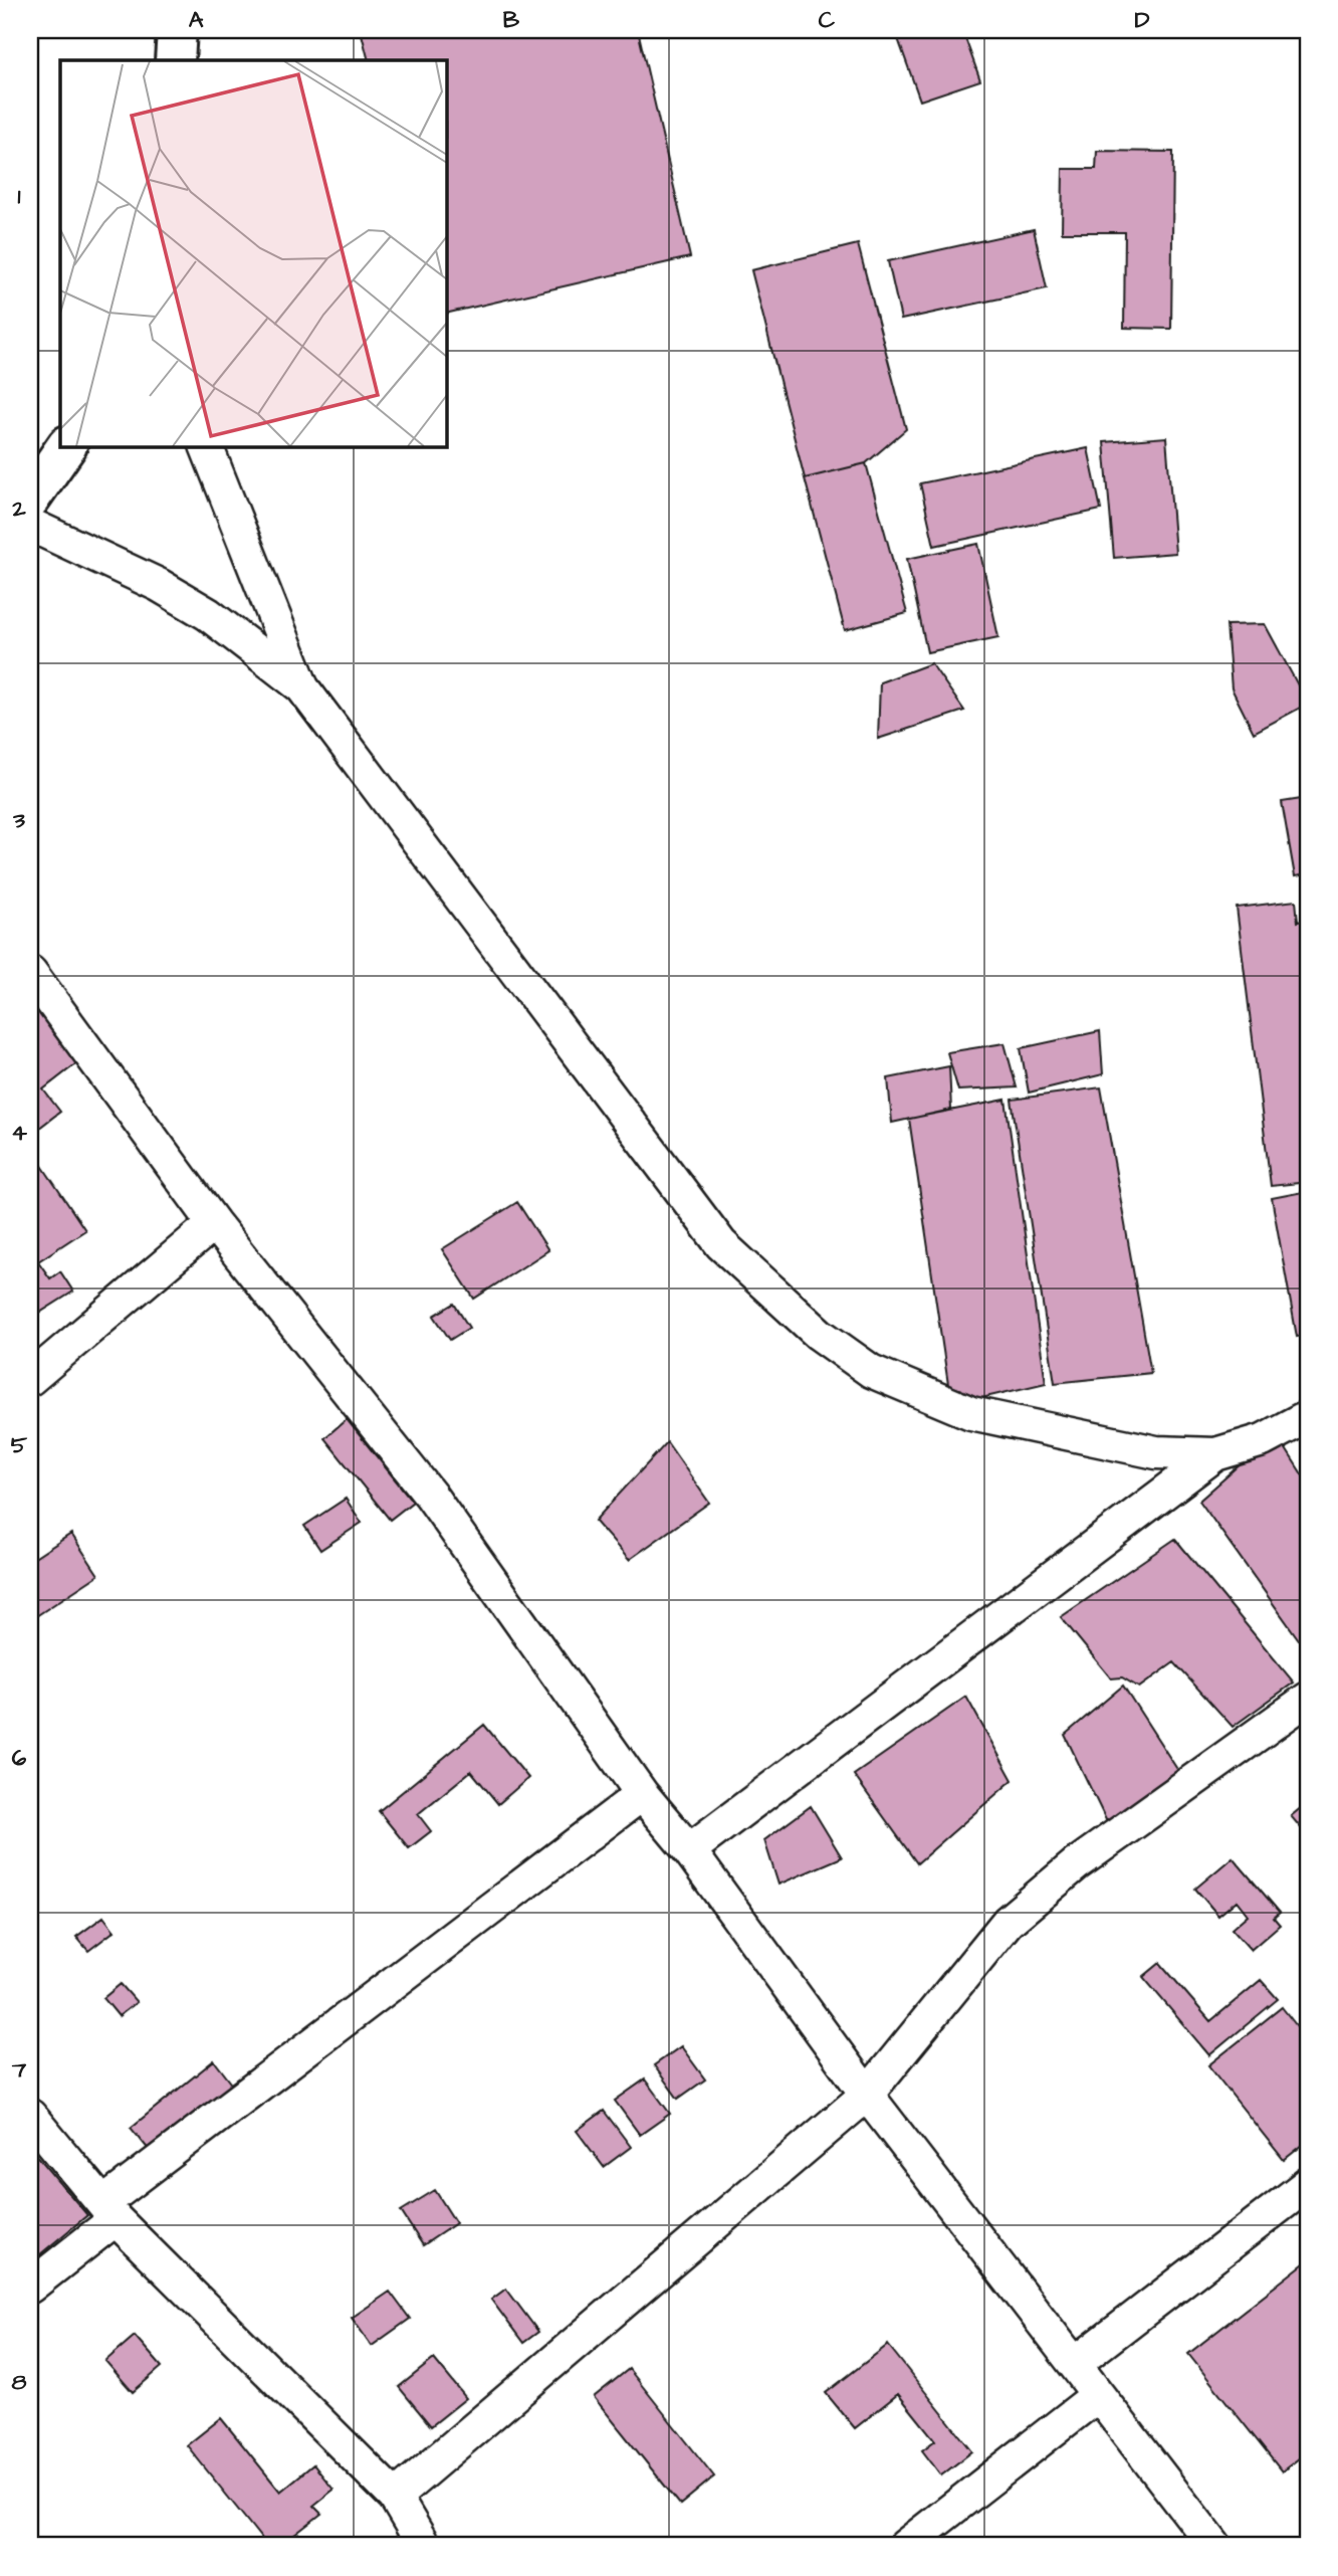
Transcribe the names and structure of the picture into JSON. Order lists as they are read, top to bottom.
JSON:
{
  "grid": {
    "columns": [
      "A",
      "B",
      "C",
      "D"
    ],
    "rows": [
      "1",
      "2",
      "3",
      "4",
      "5",
      "6",
      "7",
      "8"
    ]
  }
}
